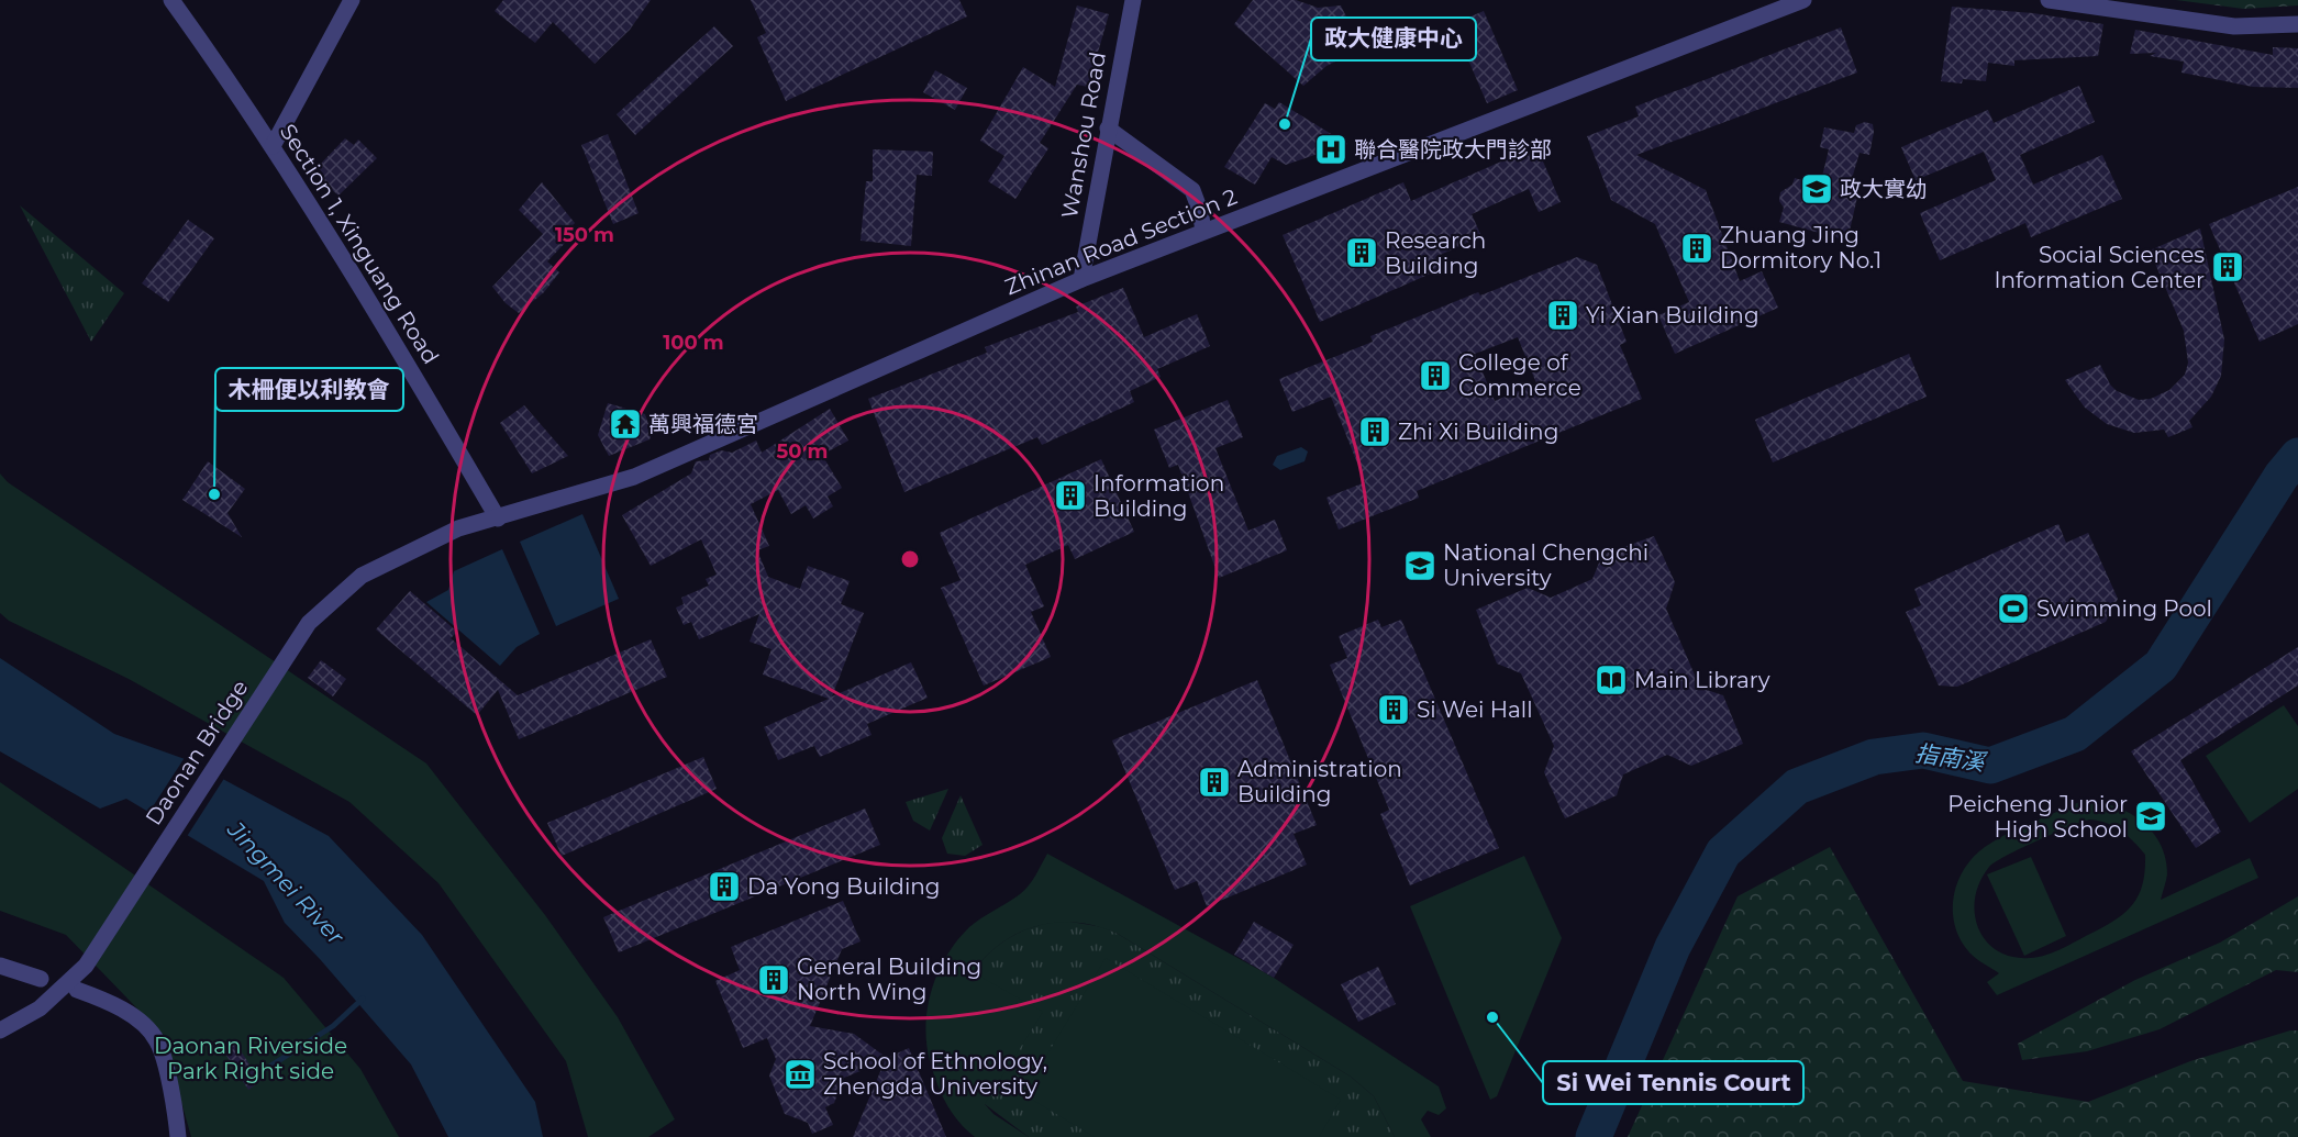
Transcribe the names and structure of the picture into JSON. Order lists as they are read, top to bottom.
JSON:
{
  "streets": {
    "street": [
      "Wanshou Road",
      "Zhinan Road Section 2",
      "Section 1, Xinguang Road",
      "Daonan Bridge"
    ]
  },
  "crossings": [
    ["Wanshou Road", "Zhinan Road Section 2"],
    ["Zhinan Road Section 2", "Section 1, Xinguang Road"],
    ["Zhinan Road Section 2", "Daonan Bridge"]
  ],
  "water": ["指南溪", "Jingmei River"],
  "parks": ["Daonan Riverside Park Right side"],
  "places": {
    "other": ["政大健康中心", "木柵便以利教會", "Si Wei Tennis Court"],
    "hospital": ["聯合醫院政大門診部"],
    "school or university": ["政大實幼", "National Chengchi University", "Peicheng Junior High School"],
    "building": [
      "Zhuang Jing Dormitory No.1",
      "Research Building",
      "Social Sciences Information Center",
      "Yi Xian Building",
      "College of Commerce",
      "Zhi Xi Building",
      "Information Building",
      "Si Wei Hall",
      "Administration Building",
      "Da Yong Building",
      "General Building North Wing"
    ],
    "temple": ["萬興福德宮"],
    "sports": ["Swimming Pool"],
    "library": ["Main Library"],
    "museum": ["School of Ethnology, Zhengda University"]
  },
  "rings": ["150 m", "100 m", "50 m"]
}
